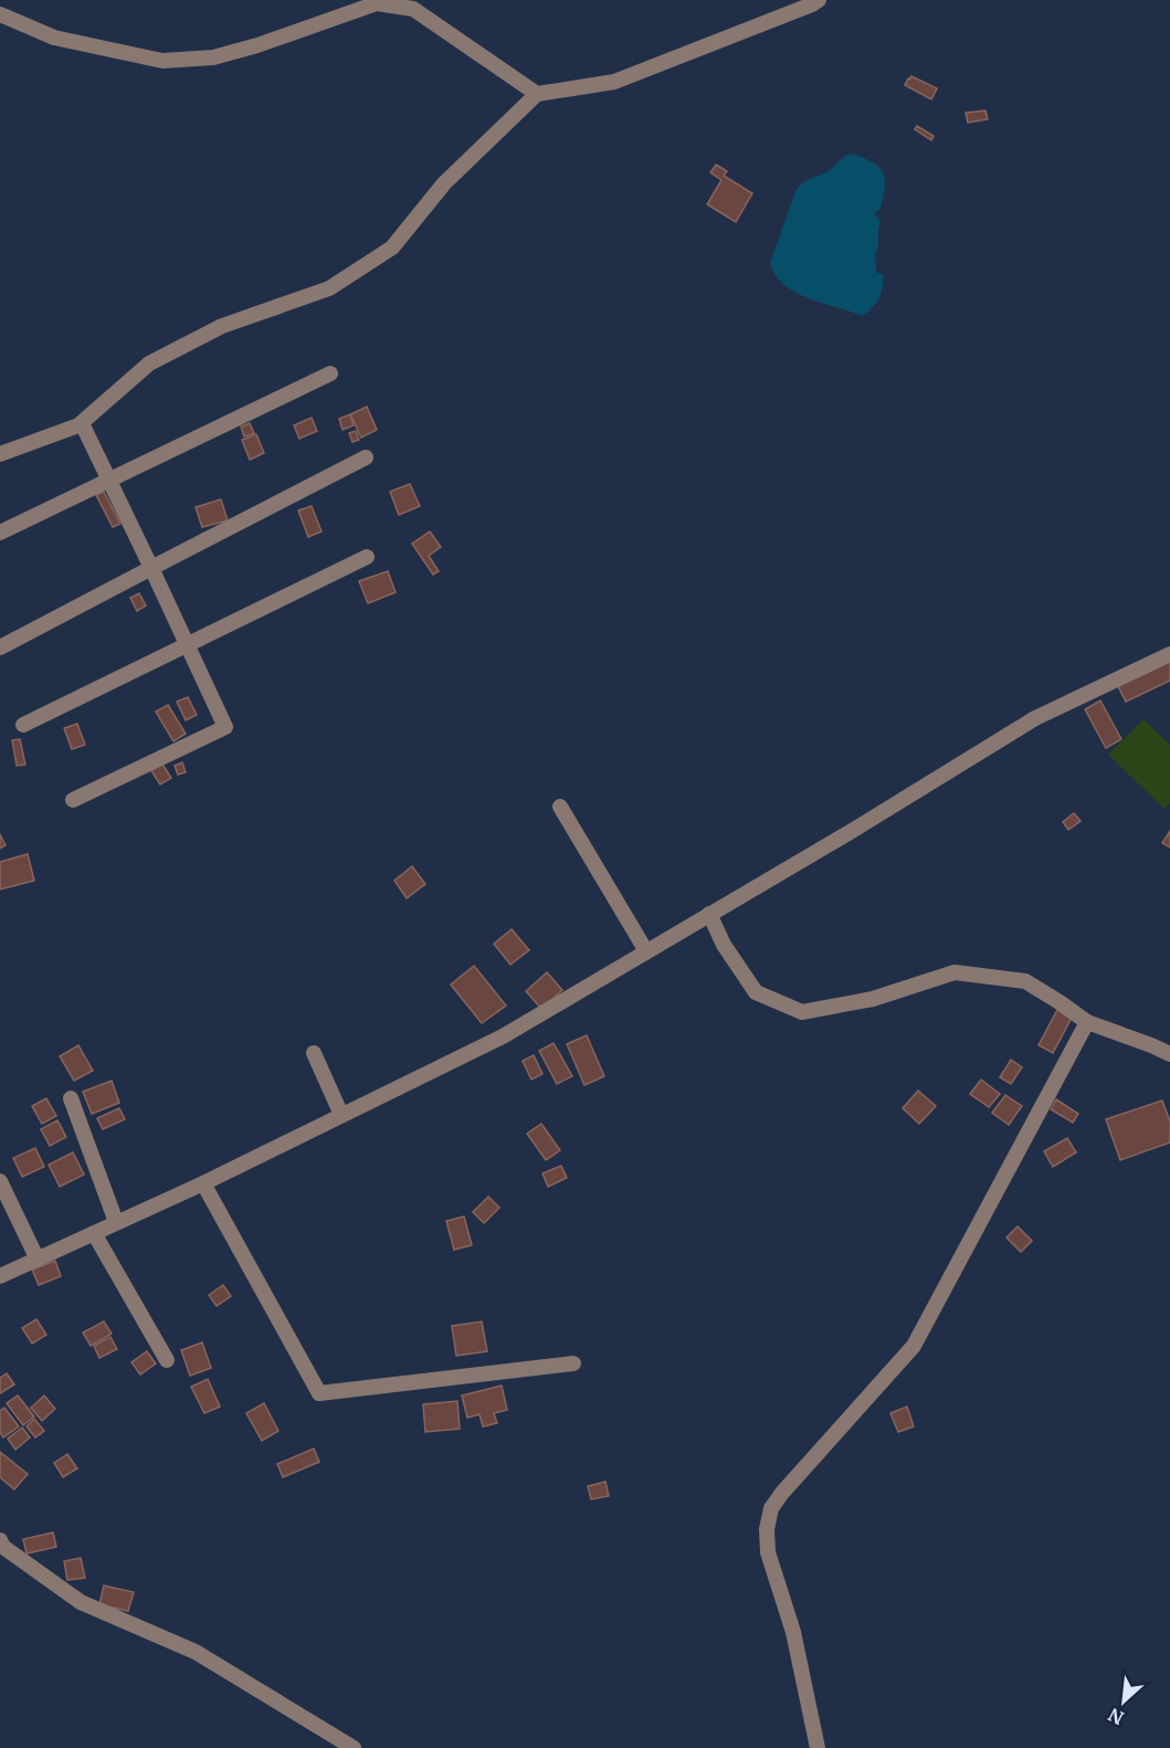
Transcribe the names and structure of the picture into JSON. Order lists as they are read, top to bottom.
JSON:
{
  "north": "bottom left"
}
